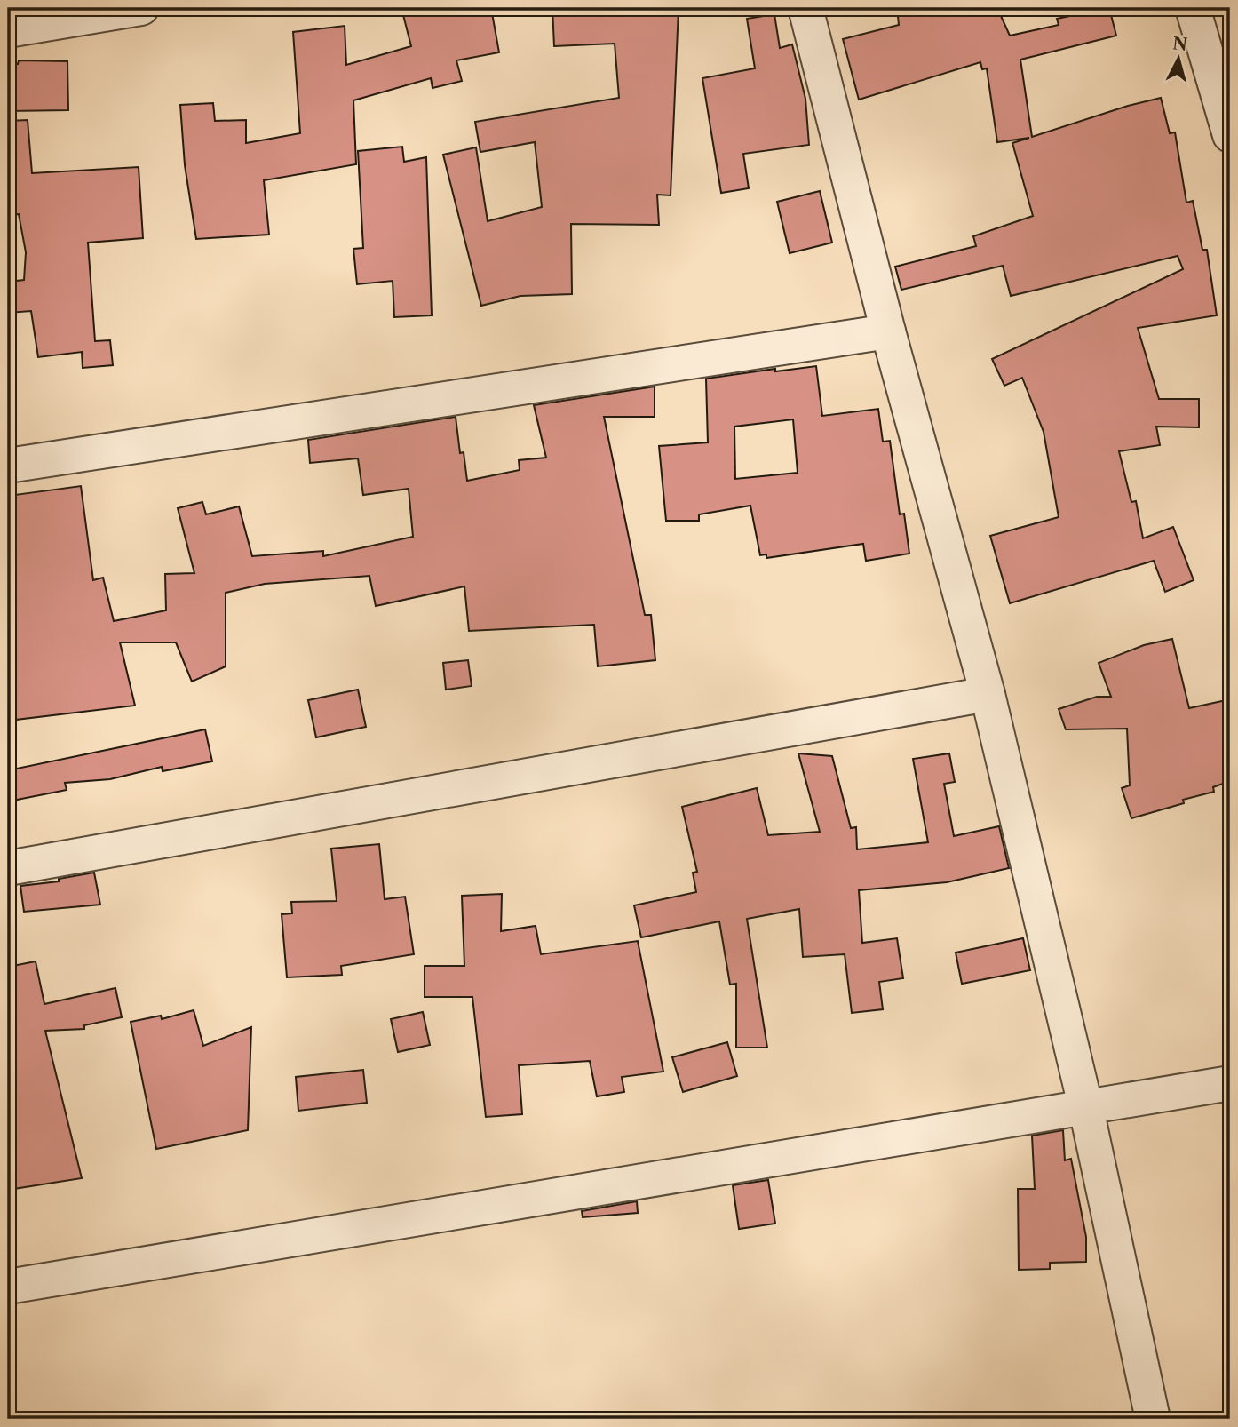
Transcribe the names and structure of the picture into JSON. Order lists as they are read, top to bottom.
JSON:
{
  "north": "top"
}
